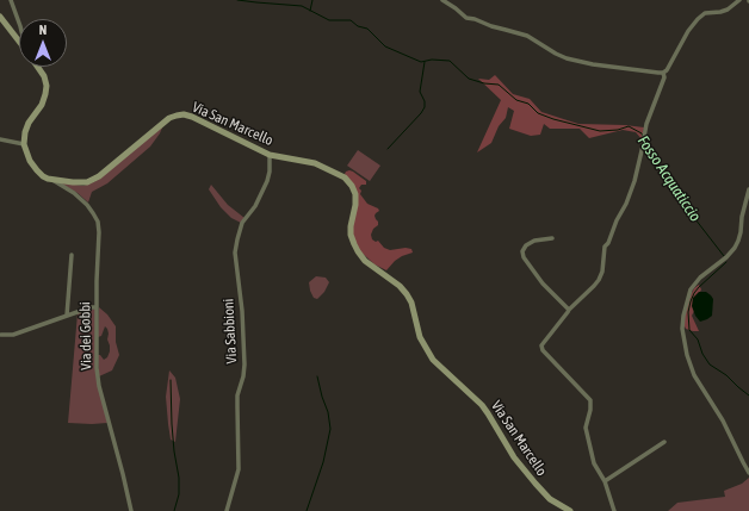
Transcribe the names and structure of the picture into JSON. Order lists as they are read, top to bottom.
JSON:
{
  "streets": {
    "main road": ["Via San Marcello"],
    "street": ["Via Sabbioni", "Via dei Gobbi"]
  },
  "crossings": [
    ["Via San Marcello", "Via Sabbioni"],
    ["Via San Marcello", "Via dei Gobbi"]
  ],
  "water": ["Fosso Acquaticcio"],
  "north": "top"
}
